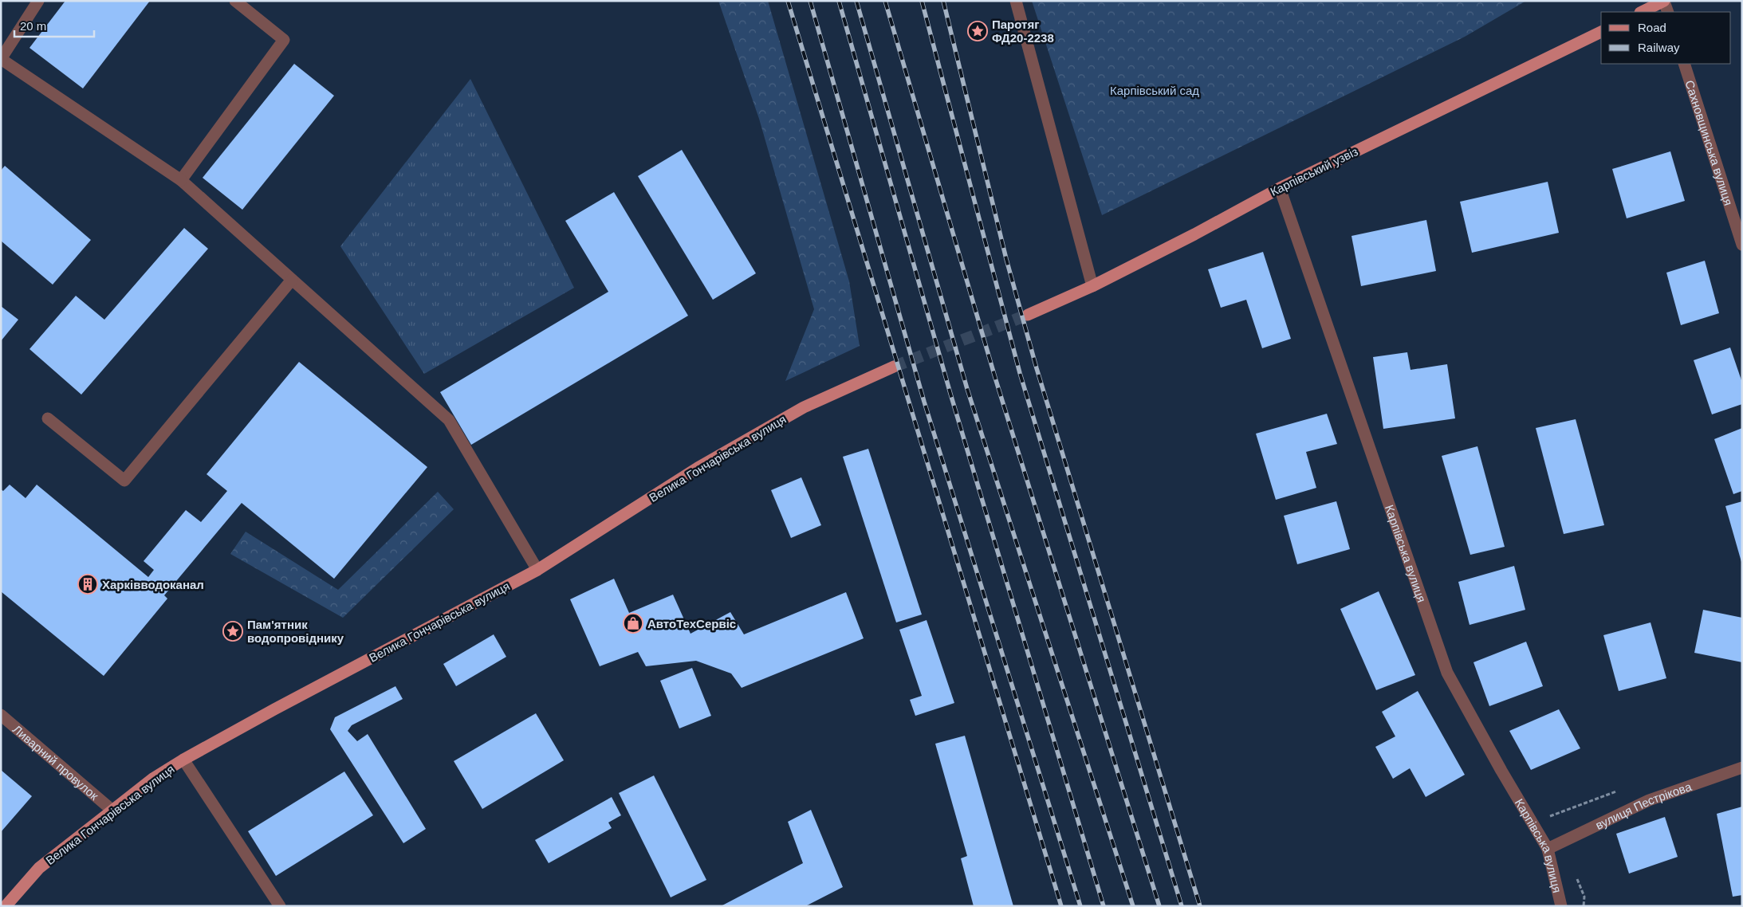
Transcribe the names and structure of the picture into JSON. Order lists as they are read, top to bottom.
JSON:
{
  "streets": {
    "main road": ["Карпівський узвіз", "Велика Гончарівська вулиця"],
    "street": [
      "Сахновщинська вулиця",
      "Карпівська вулиця",
      "Ливарний провулок",
      "вулиця Пестрікова"
    ]
  },
  "crossings": [
    ["Карпівський узвіз", "Карпівська вулиця"],
    ["Велика Гончарівська вулиця", "Ливарний провулок"],
    ["Карпівська вулиця", "вулиця Пестрікова"]
  ],
  "parks": ["Карпівський сад"],
  "places": {
    "place": ["Паротяг ФД20-2238", "Пам'ятник водопровіднику"],
    "building": ["Харківводоканал"],
    "shop": ["АвтоТехСервіс"]
  },
  "legend": ["Road", "Railway"],
  "scale_bar": "20 m"
}
